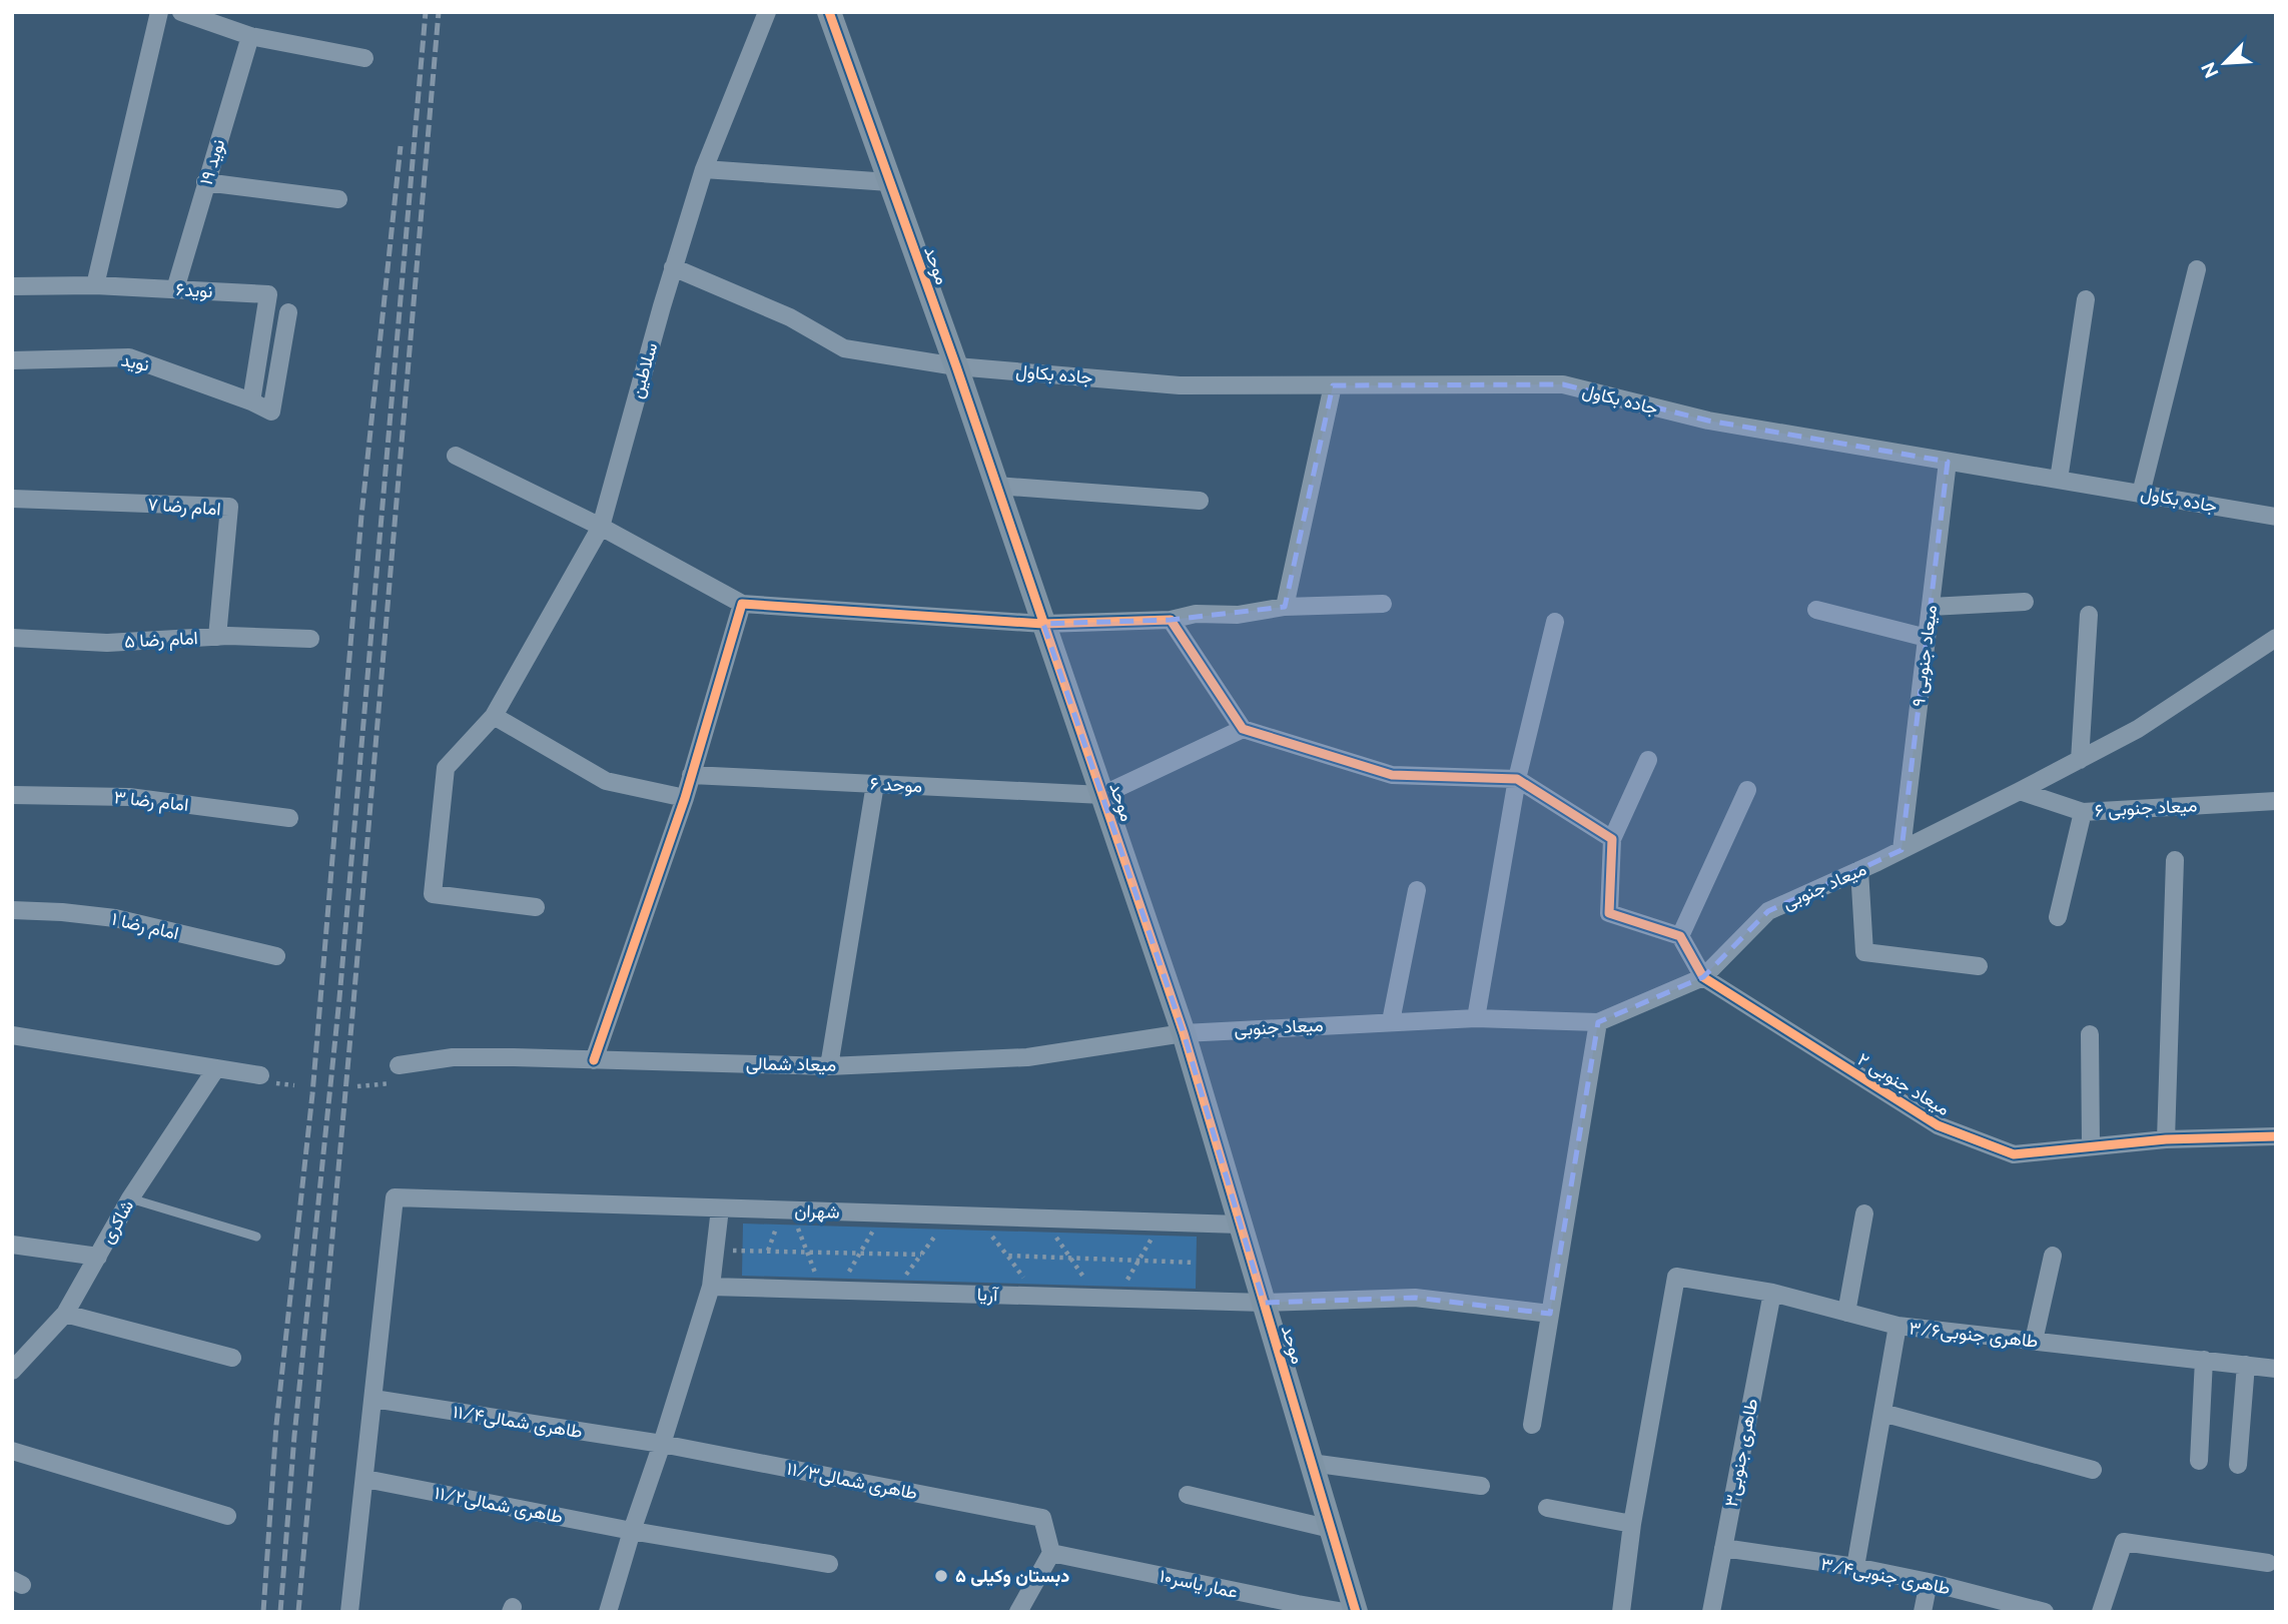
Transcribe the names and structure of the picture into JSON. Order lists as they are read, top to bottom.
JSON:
{
  "streets": {
    "street": [
      "نوید ۱۹",
      "موحد",
      "نوید۶",
      "نوید",
      "سلاطین",
      "جاده بکاول",
      "امام رضا ۷",
      "امام رضا ۵",
      "میعاد جنوبی ۹",
      "موحد ۶",
      "امام رضا ۳",
      "میعاد جنوبی ۶",
      "میعاد جنوبی",
      "امام رضا ۱",
      "میعاد شمالی",
      "میعاد جنوبی ۲",
      "شهران",
      "شاکری",
      "آریا",
      "طاهری جنوبی۳/۶",
      "طاهری شمالی۱۱/۴",
      "طاهری جنوبی۳",
      "طاهری شمالی۱۱/۳",
      "طاهری شمالی۱۱/۲",
      "طاهری جنوبی۳/۴",
      "عمار یاسر۱۰"
    ]
  },
  "crossings": [
    ["نوید ۱۹", "نوید۶"],
    ["موحد", "جاده بکاول"],
    ["موحد", "موحد ۶"],
    ["موحد", "میعاد جنوبی"],
    ["موحد", "میعاد شمالی"],
    ["موحد", "شهران"],
    ["موحد", "آریا"],
    ["نوید۶", "نوید"],
    ["سلاطین", "جاده بکاول"],
    ["جاده بکاول", "میعاد جنوبی ۹"],
    ["امام رضا ۷", "امام رضا ۵"],
    ["میعاد جنوبی ۹", "میعاد جنوبی"],
    ["میعاد جنوبی ۶", "میعاد جنوبی"],
    ["میعاد جنوبی", "میعاد شمالی"],
    ["میعاد جنوبی", "میعاد جنوبی ۲"],
    ["شهران", "طاهری شمالی۱۱/۴"],
    ["طاهری جنوبی۳/۶", "طاهری جنوبی۳"],
    ["طاهری شمالی۱۱/۴", "طاهری شمالی۱۱/۳"],
    ["طاهری جنوبی۳", "طاهری جنوبی۳/۴"],
    ["طاهری شمالی۱۱/۳", "عمار یاسر۱۰"]
  ],
  "places": ["دبستان وکیلی ۵"],
  "north": "bottom left"
}
